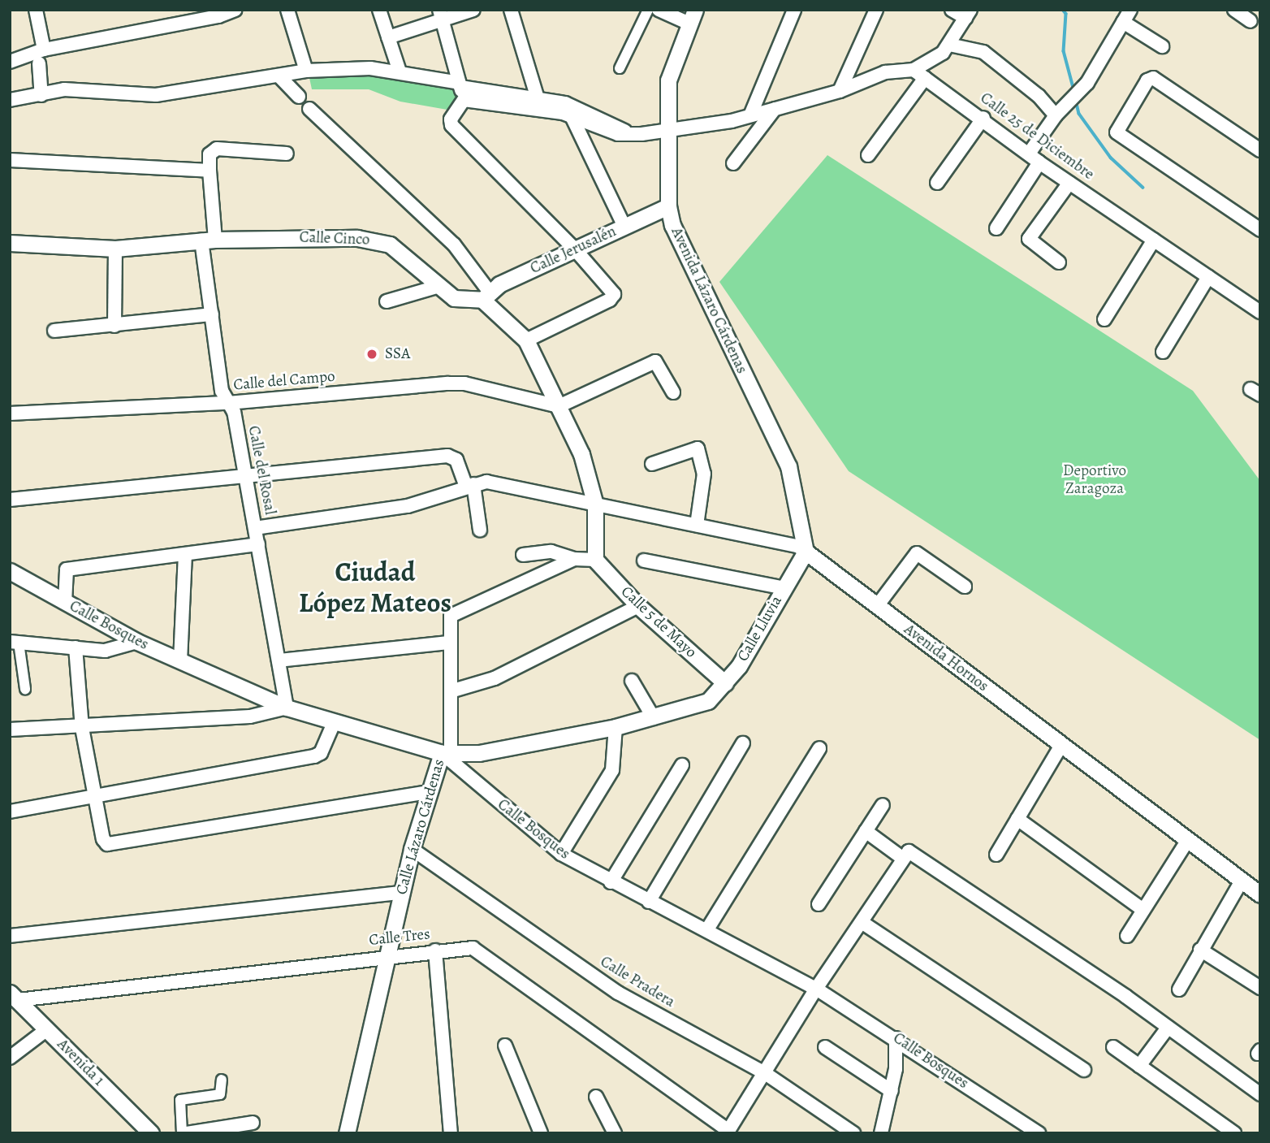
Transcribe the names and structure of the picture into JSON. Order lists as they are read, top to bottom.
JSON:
{
  "streets": {
    "street": [
      "Calle 25 de Diciembre",
      "Calle Cinco",
      "Calle Jerusalén",
      "Avenida Lázaro Cárdenas",
      "Calle del Campo",
      "Calle del Rosal",
      "Calle 5 de Mayo",
      "Calle Bosques",
      "Calle Lluvia",
      "Avenida Hornos",
      "Calle Lázaro Cárdenas",
      "Calle Tres",
      "Calle Pradera",
      "Avenida 1"
    ]
  },
  "crossings": [
    ["Calle Cinco", "Calle Jerusalén"],
    ["Calle Cinco", "Calle del Rosal"],
    ["Calle Jerusalén", "Avenida Lázaro Cárdenas"],
    ["Avenida Lázaro Cárdenas", "Calle Lluvia"],
    ["Avenida Lázaro Cárdenas", "Avenida Hornos"],
    ["Calle del Campo", "Calle del Rosal"],
    ["Calle del Rosal", "Calle Bosques"],
    ["Calle del Rosal", "Avenida Hornos"],
    ["Calle 5 de Mayo", "Calle Lluvia"],
    ["Calle Bosques", "Calle Lázaro Cárdenas"],
    ["Calle Lluvia", "Avenida Hornos"],
    ["Calle Lluvia", "Calle Lázaro Cárdenas"],
    ["Calle Lázaro Cárdenas", "Calle Tres"],
    ["Calle Lázaro Cárdenas", "Calle Pradera"],
    ["Calle Tres", "Avenida 1"]
  ],
  "districts": ["Ciudad López Mateos"],
  "parks": ["Deportivo Zaragoza"],
  "places": ["SSA"]
}
